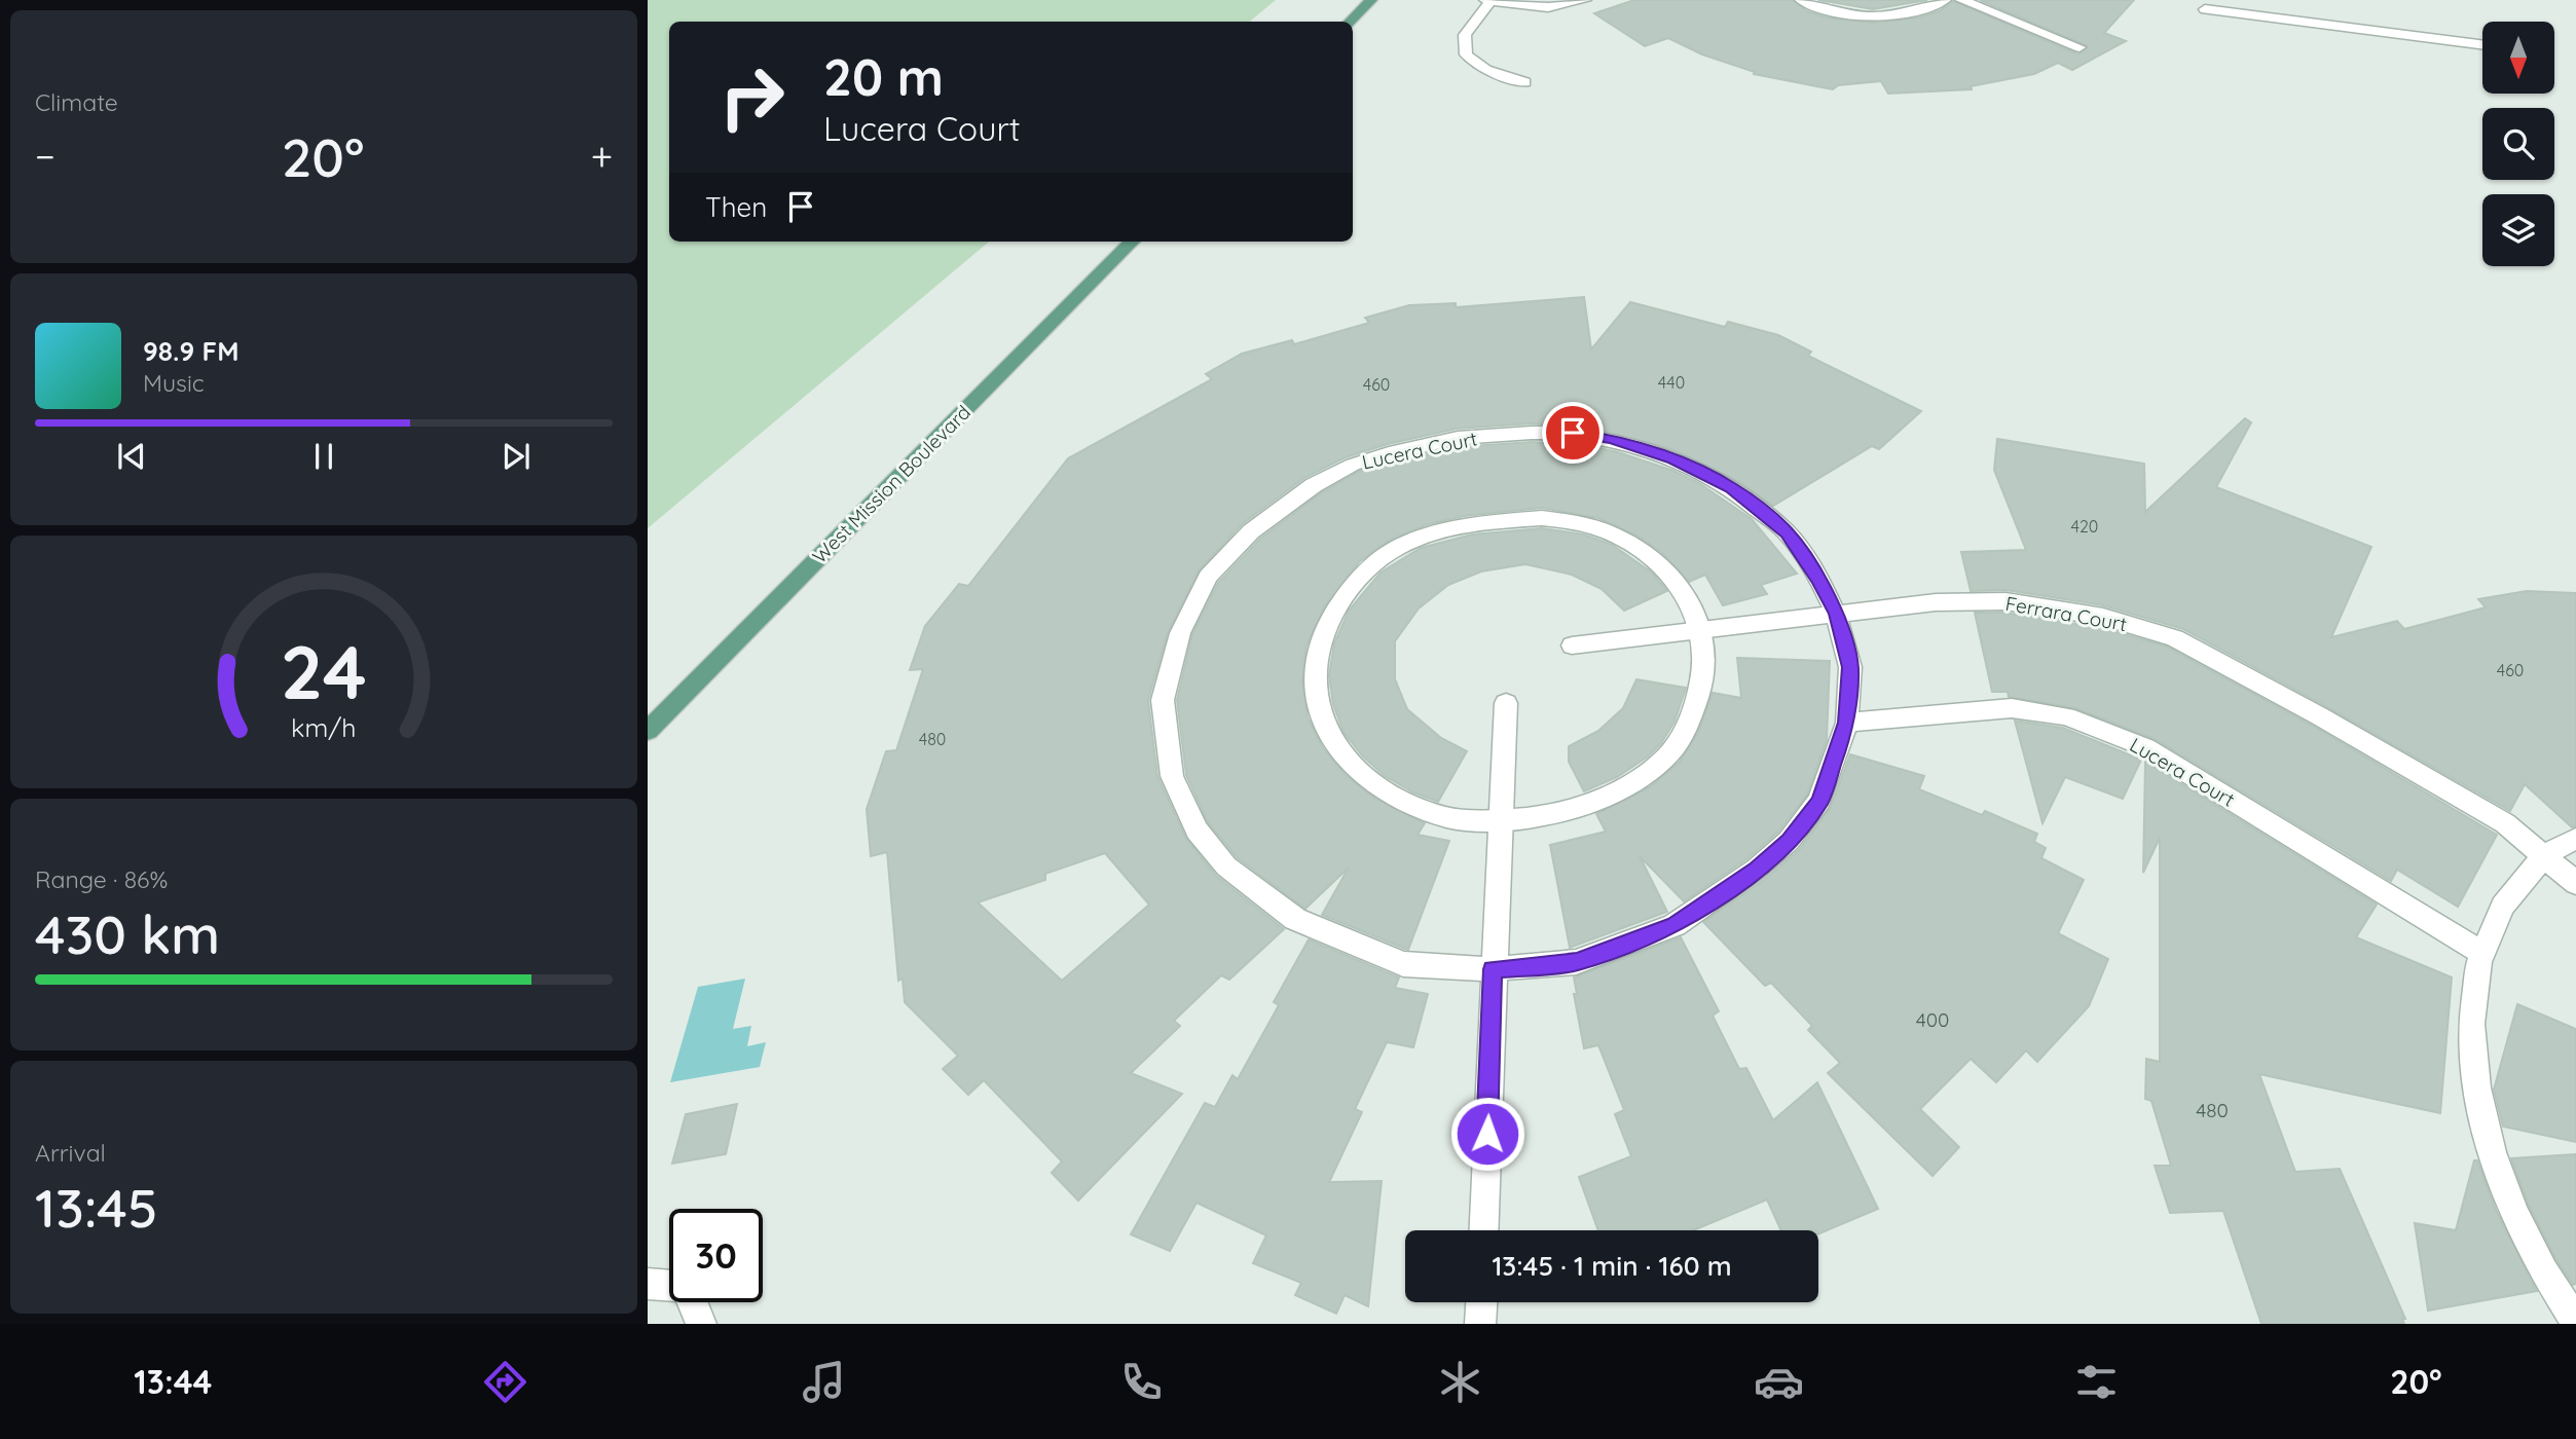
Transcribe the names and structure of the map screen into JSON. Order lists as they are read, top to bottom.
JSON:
{
  "streets": {
    "main road": ["West Mission Boulevard"],
    "street": ["Lucera Court", "Ferrara Court"]
  },
  "crossings": [
    ["Lucera Court", "Ferrara Court"]
  ],
  "house_numbers": [
    "440",
    "460",
    "420",
    "460",
    "480",
    "400",
    "480"
  ],
  "north": "bottom",
  "page": {
    "tile": [
      "Climate",
      ["Range · 86%", "430 km"],
      ["Arrival", "13:45"]
    ],
    "turn": ["20 m", "Lucera Court"],
    "heat": ["−", "20°", "+"],
    "then": "Then",
    "song": ["98.9 FM", "Music"],
    "limit": "30",
    "trip": "13:45 · 1 min · 160 m",
    "tabs": ["13:44", "20°"],
    "gauge": ["24", "km/h"]
  }
}
